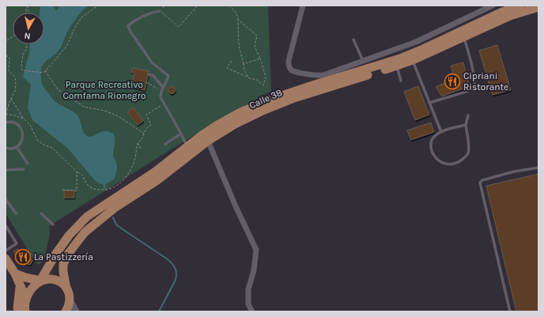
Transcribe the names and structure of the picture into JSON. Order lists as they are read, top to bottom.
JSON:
{
  "streets": {
    "main road": ["Calle 38"]
  },
  "parks": ["Parque Recreativo Comfama Rionegro"],
  "places": {
    "restaurant": ["Cipriani Ristorante", "La Pastizzería"]
  },
  "north": "bottom"
}
